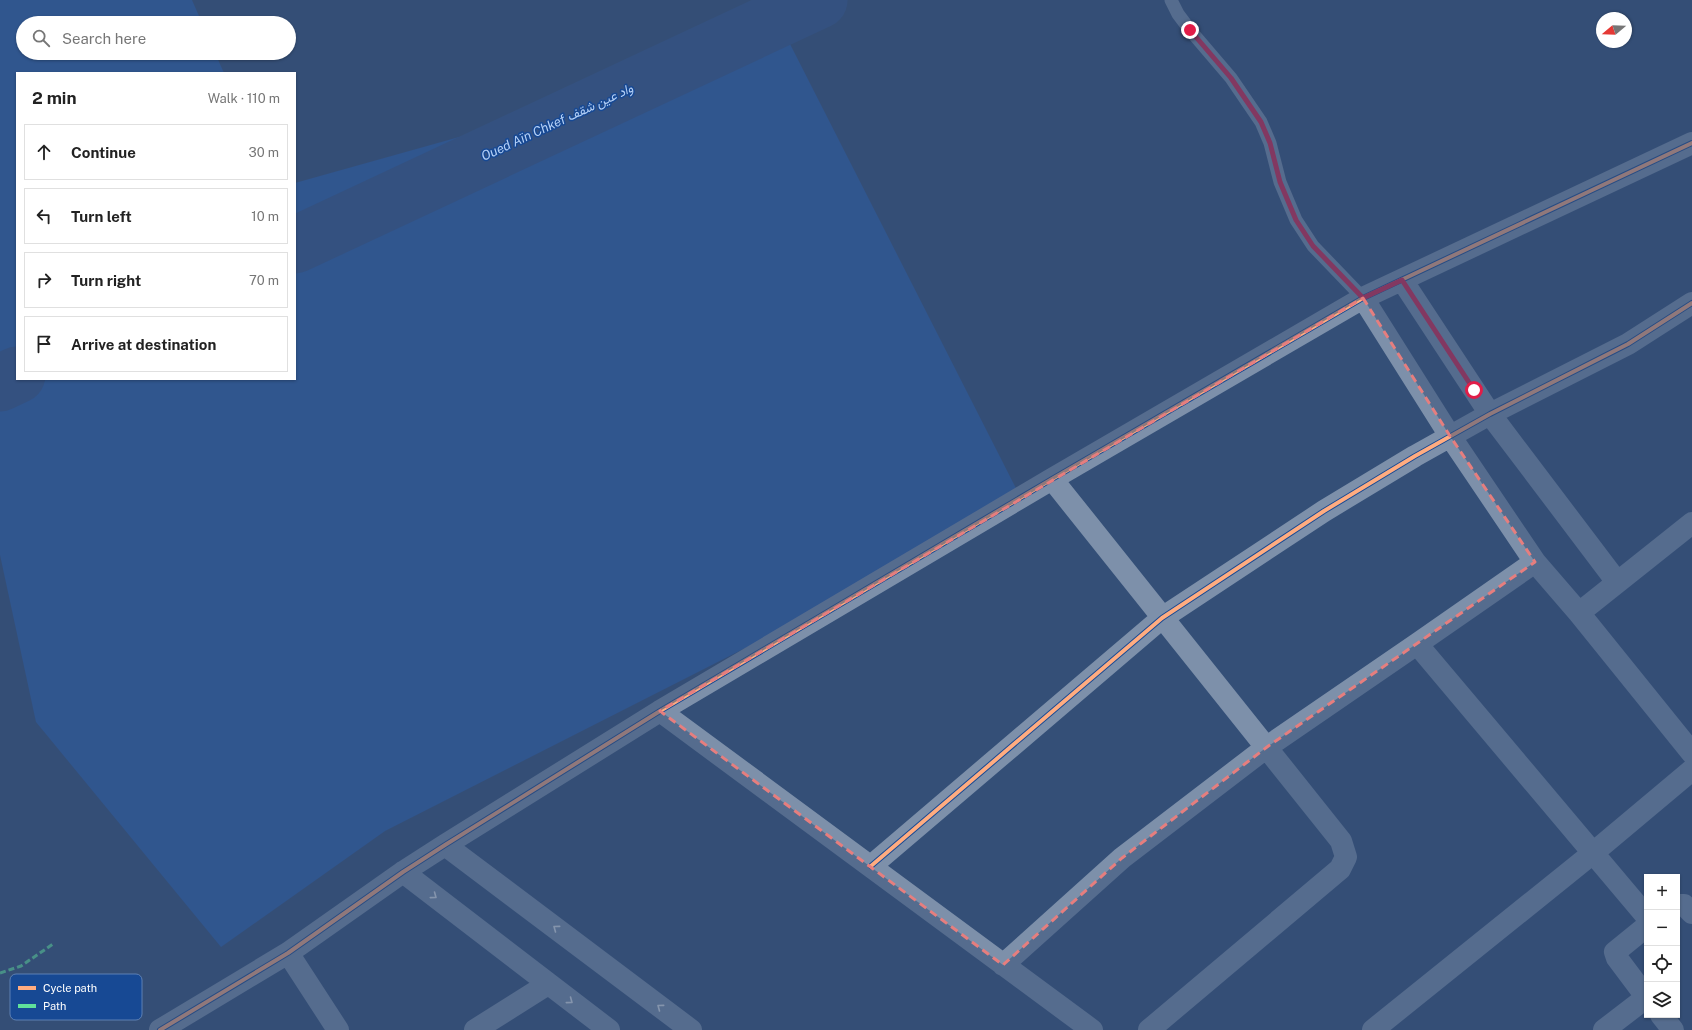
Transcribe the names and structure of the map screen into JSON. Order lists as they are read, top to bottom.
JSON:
{
  "water": ["Oued Aïn Chkef واد عين شقف"],
  "legend": ["Cycle path", "Path"],
  "north": "left",
  "page": {
    "search": "Search here",
    "heading": ["2 min", "Walk · 110 m"],
    "list": [
      ["Continue", "30 m"],
      ["Turn left", "10 m"],
      ["Turn right", "70 m"],
      "Arrive at destination"
    ],
    "map_buttons": ["+", "−"]
  }
}
